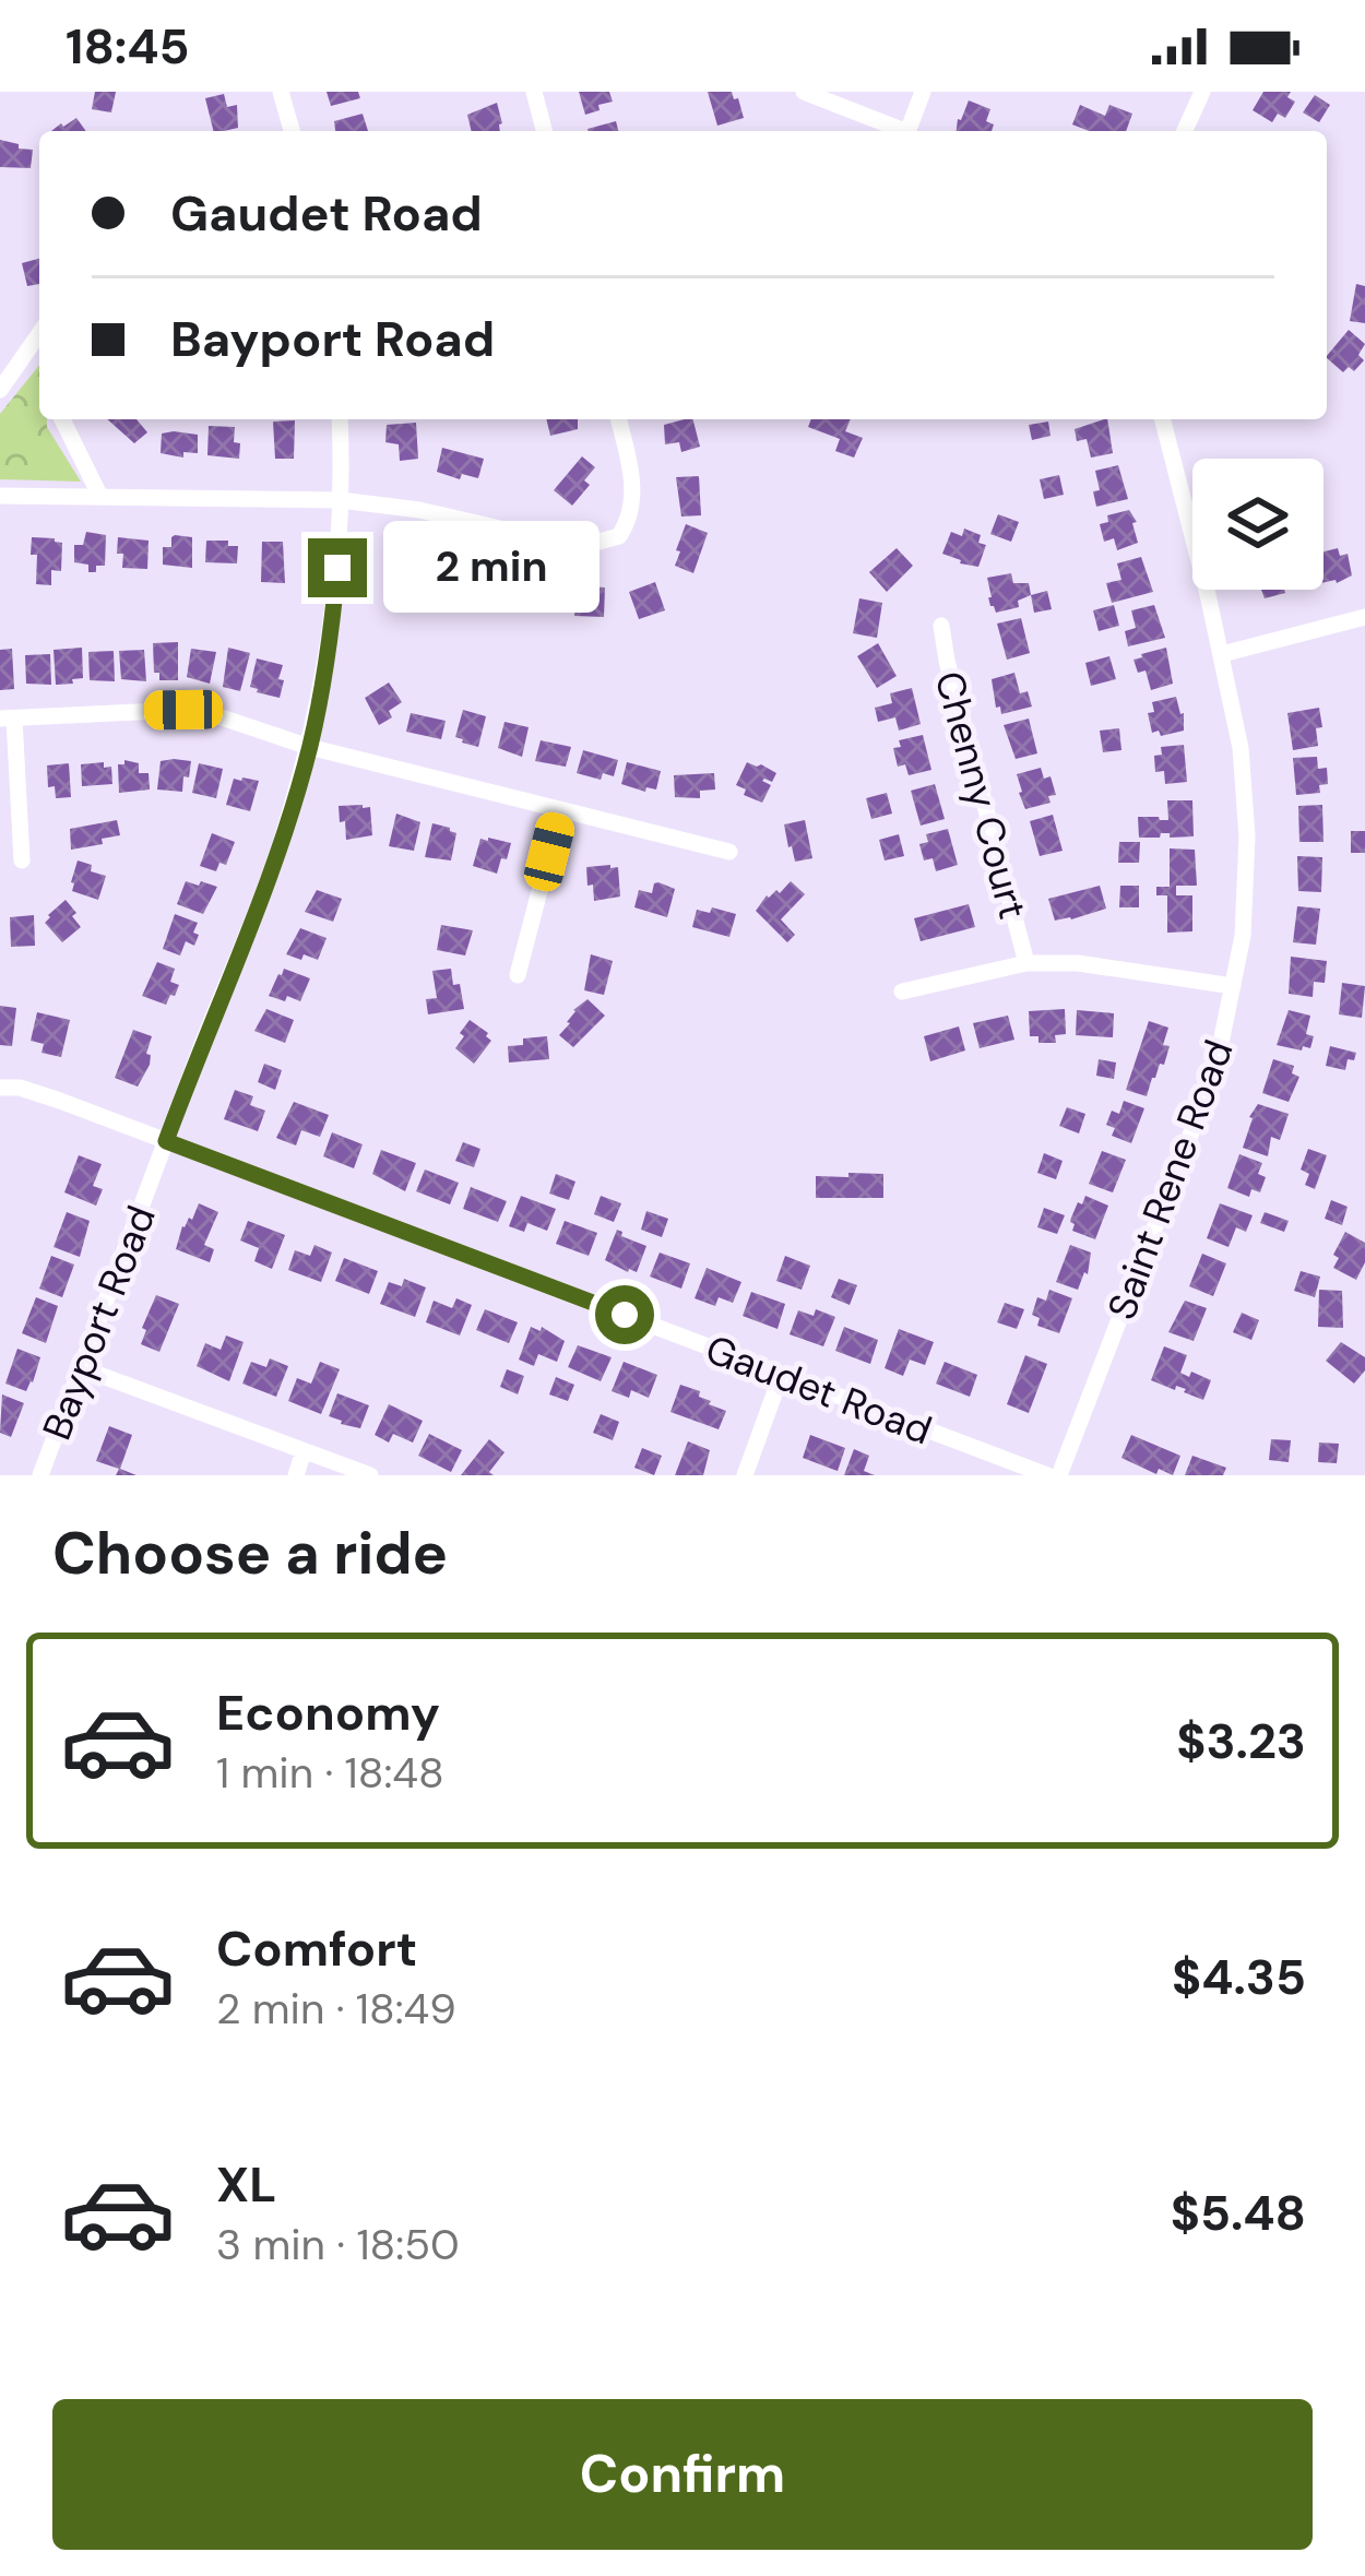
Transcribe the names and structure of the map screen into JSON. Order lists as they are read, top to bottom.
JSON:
{
  "streets": {
    "street": [
      "Chenny Court",
      "Saint Rene Road",
      "Bayport Road",
      "Gaudet Road"
    ]
  },
  "crossings": [
    ["Bayport Road", "Gaudet Road"]
  ],
  "page": {
    "status": "18:45",
    "banner": ["Gaudet Road", "Bayport Road"],
    "bubble": "2 min",
    "heading": "Choose a ride",
    "list": [
      {
        "name": "Economy",
        "note": "1 min · 18:48",
        "value": "$3.23"
      },
      {
        "name": "Comfort",
        "note": "2 min · 18:49",
        "value": "$4.35"
      },
      {
        "name": "XL",
        "note": "3 min · 18:50",
        "value": "$5.48"
      }
    ],
    "buttons": "Confirm"
  }
}
